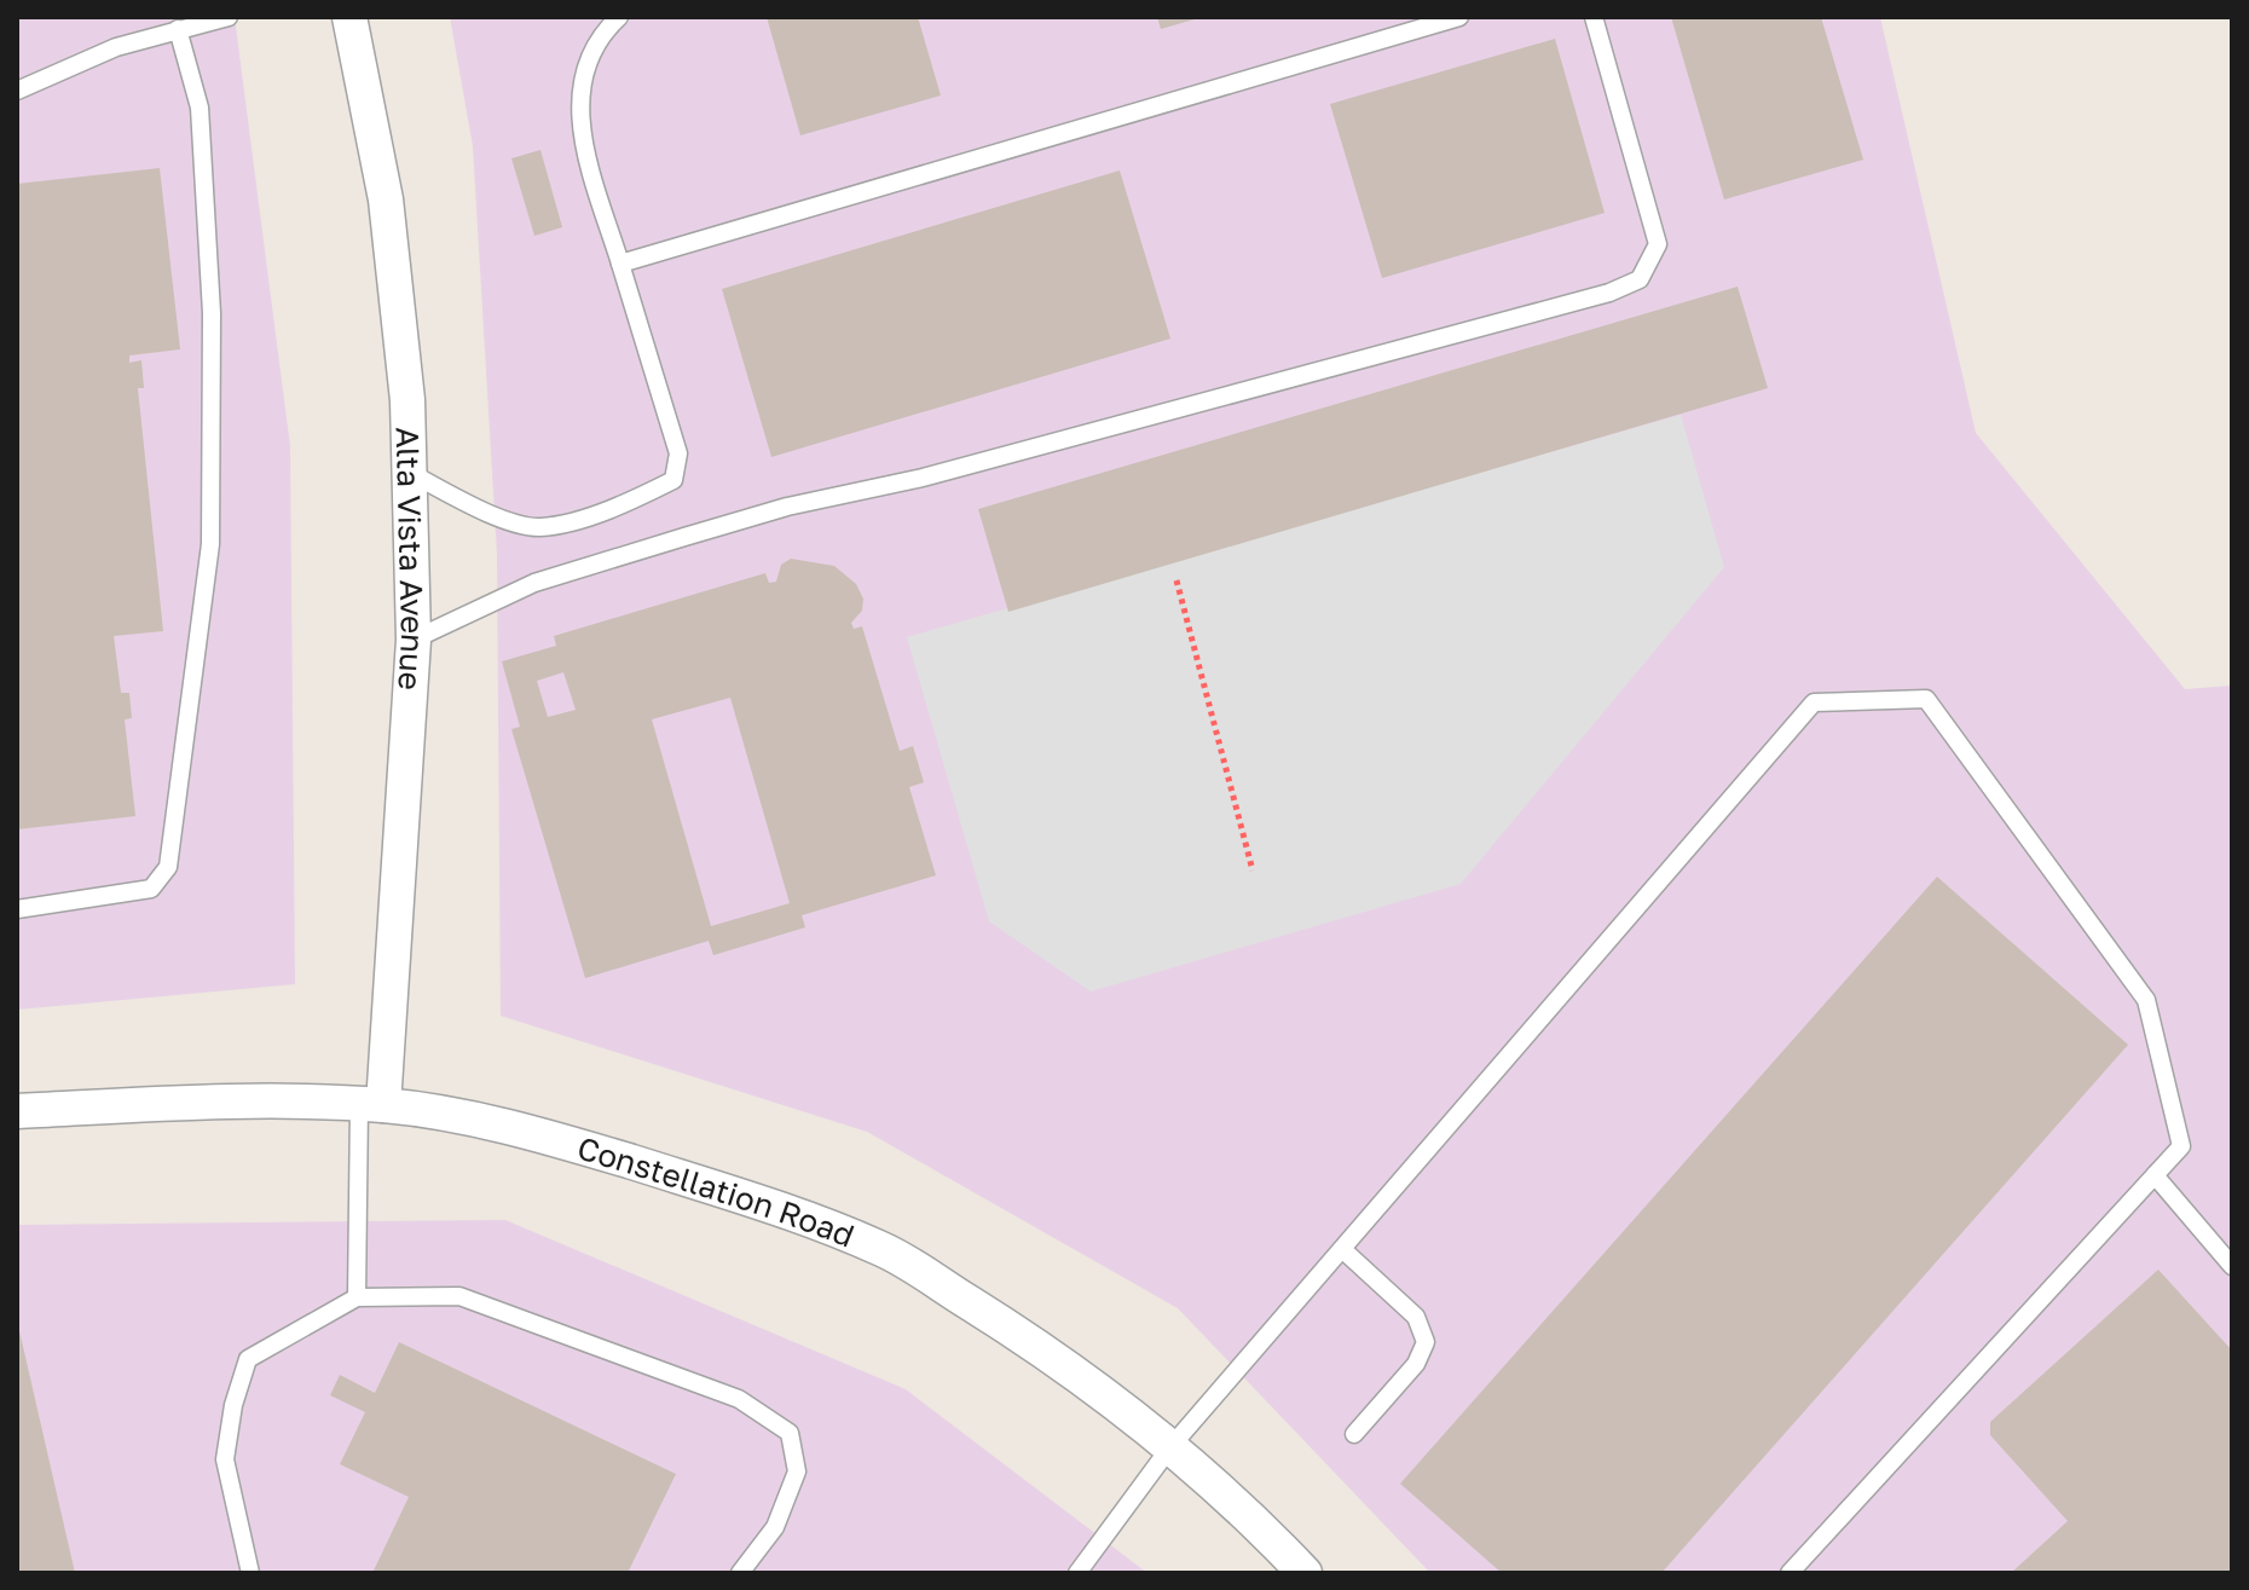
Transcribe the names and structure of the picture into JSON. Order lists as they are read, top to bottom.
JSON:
{
  "streets": {
    "street": ["Alta Vista Avenue", "Constellation Road"]
  },
  "crossings": [
    ["Alta Vista Avenue", "Constellation Road"]
  ]
}
